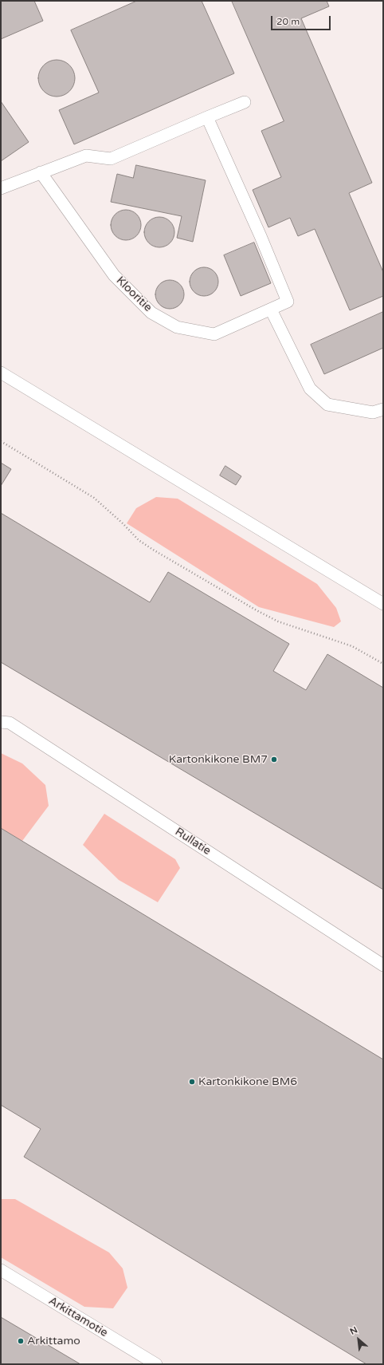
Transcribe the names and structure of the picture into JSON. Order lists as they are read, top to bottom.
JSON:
{
  "streets": {
    "lane": ["Klooritie", "Rullatie", "Arkittamotie"]
  },
  "places": ["Kartonkikone BM7", "Kartonkikone BM6", "Arkittamo"],
  "scale_bar": "20 m",
  "north": "top left"
}
